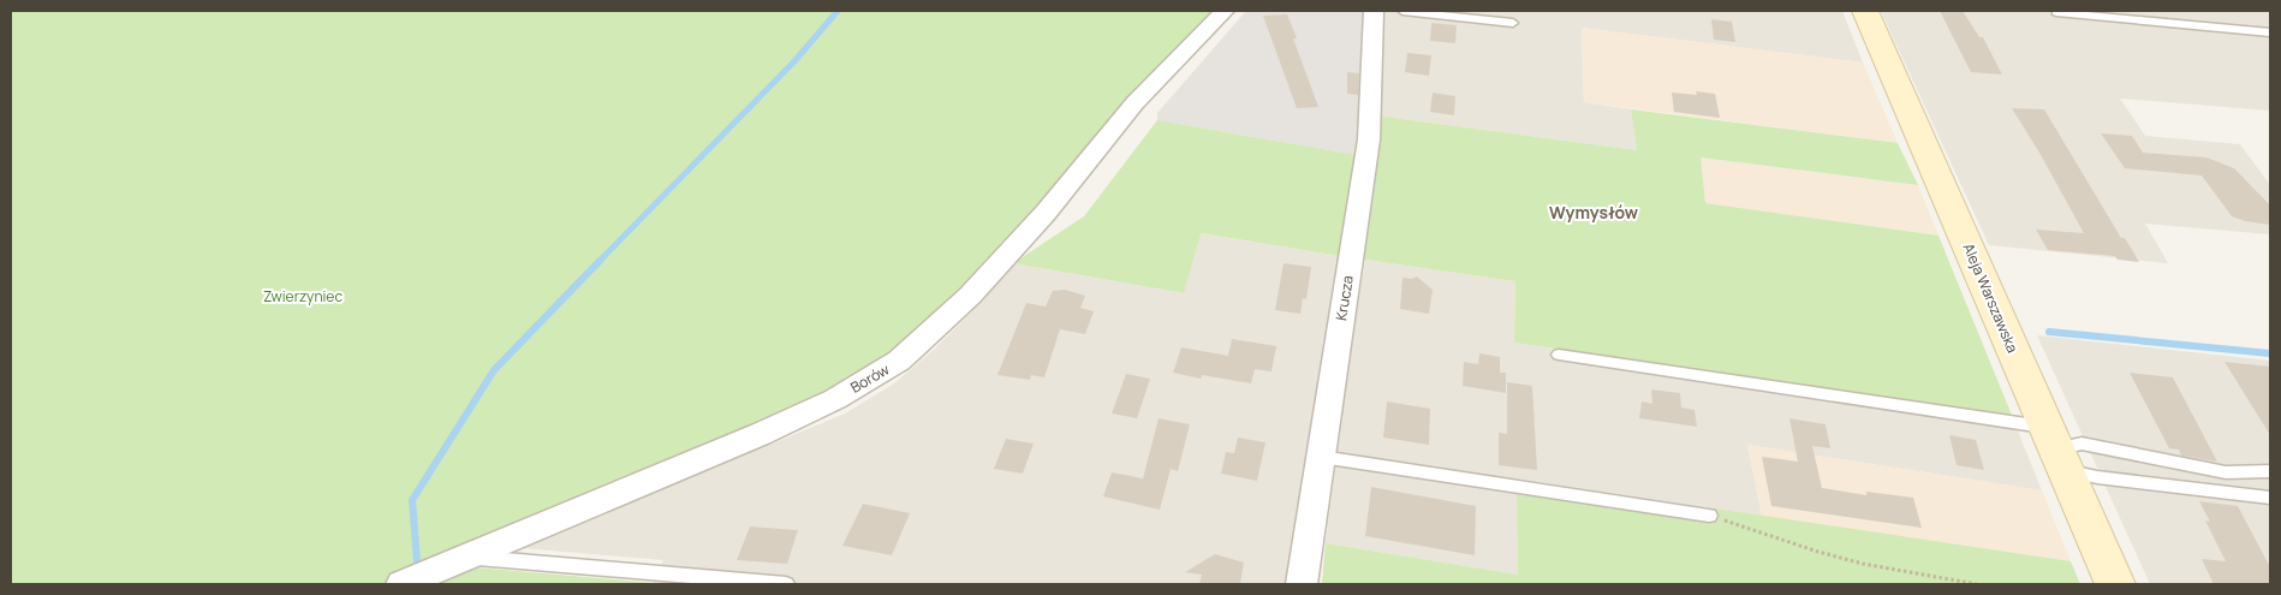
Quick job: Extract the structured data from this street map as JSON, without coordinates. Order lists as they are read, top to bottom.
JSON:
{
  "streets": {
    "street": ["Krucza", "Aleja Warszawska", "Borów"]
  },
  "districts": ["Wymysłów"],
  "parks": ["Zwierzyniec"]
}
